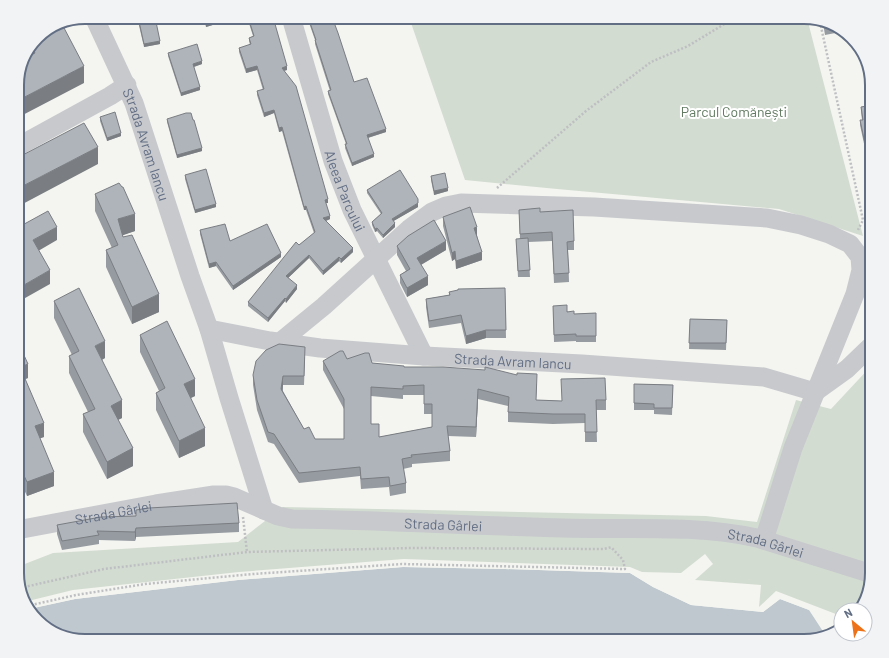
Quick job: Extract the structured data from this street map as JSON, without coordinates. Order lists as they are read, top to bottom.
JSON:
{
  "streets": {
    "street": ["Strada Avram Iancu", "Aleea Parcului", "Strada Gârlei"]
  },
  "crossings": [
    ["Strada Avram Iancu", "Aleea Parcului"],
    ["Strada Avram Iancu", "Strada Gârlei"]
  ],
  "parks": ["Parcul Comănești"],
  "north": "top left"
}
